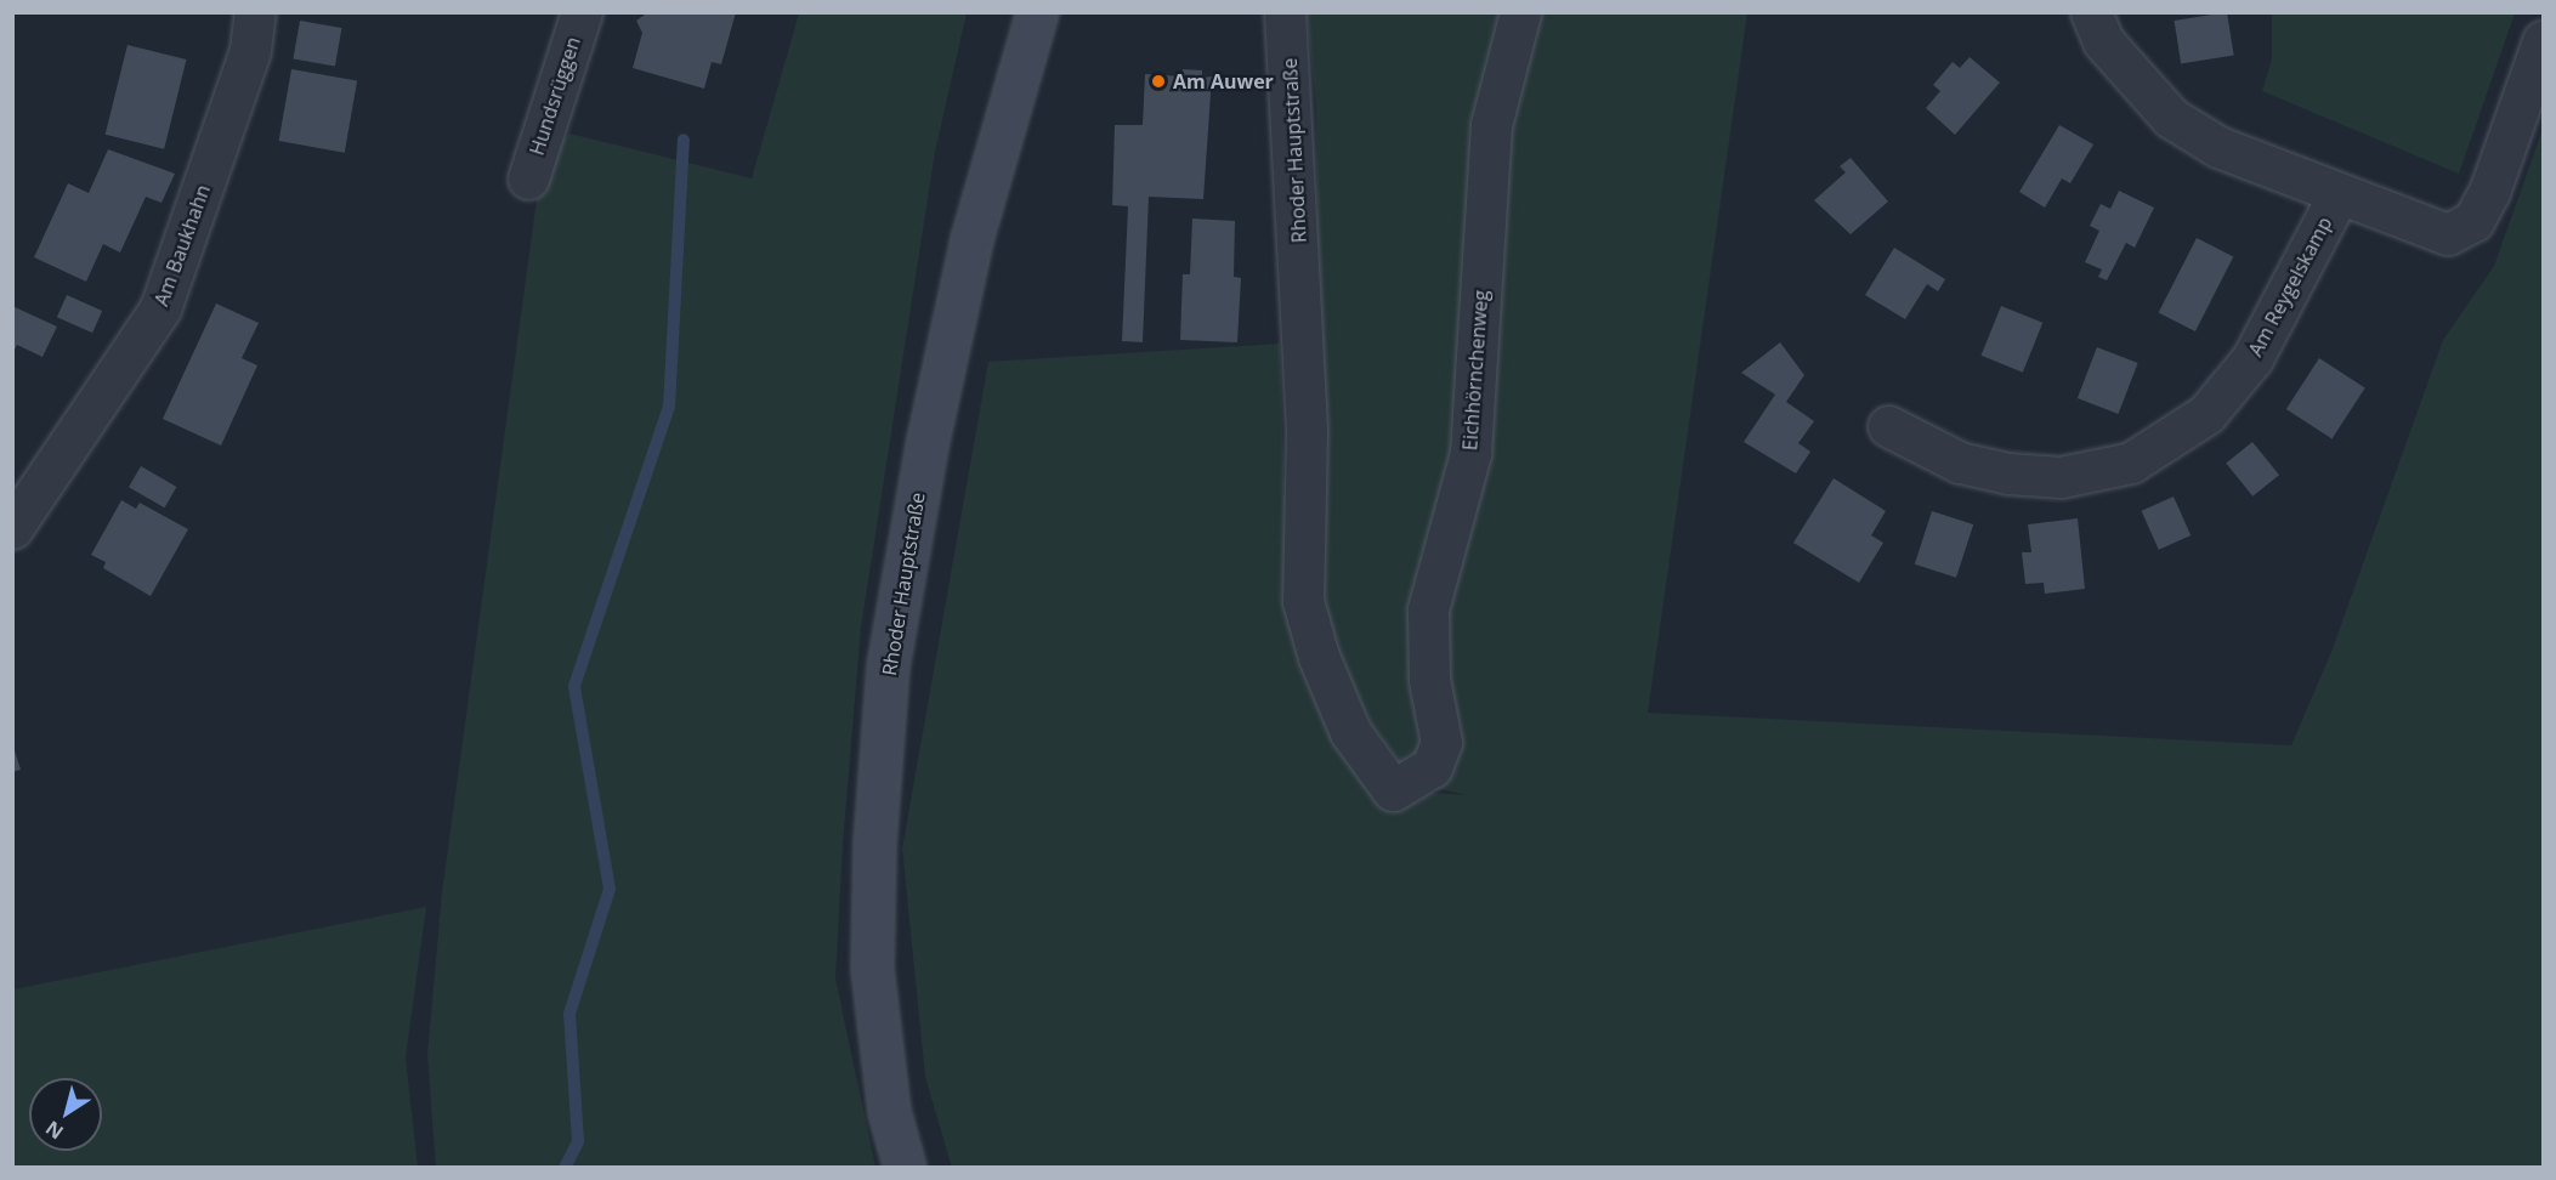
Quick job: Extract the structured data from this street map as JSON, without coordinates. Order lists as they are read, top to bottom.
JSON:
{
  "streets": {
    "main road": ["Rhoder Hauptstraße"],
    "street": [
      "Hundsrüggen",
      "Am Baukhahn",
      "Am Reygelskamp",
      "Eichhörnchenweg"
    ]
  },
  "crossings": [
    ["Rhoder Hauptstraße", "Eichhörnchenweg"]
  ],
  "places": ["Am Auwer"],
  "north": "bottom left"
}
